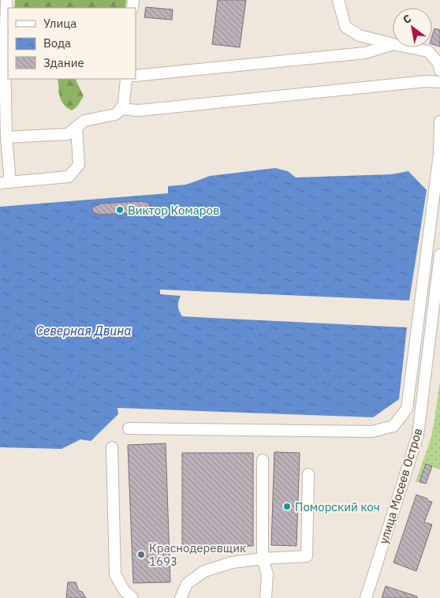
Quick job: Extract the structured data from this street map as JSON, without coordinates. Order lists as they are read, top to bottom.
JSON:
{
  "streets": {
    "street": ["улица Мосеев Остров"]
  },
  "water": ["Северная Двина"],
  "places": ["Виктор Комаров", "Поморский коч", "Краснодеревщик 1693"],
  "legend": ["Улица", "Вода", "Здание"],
  "north": "top left"
}
